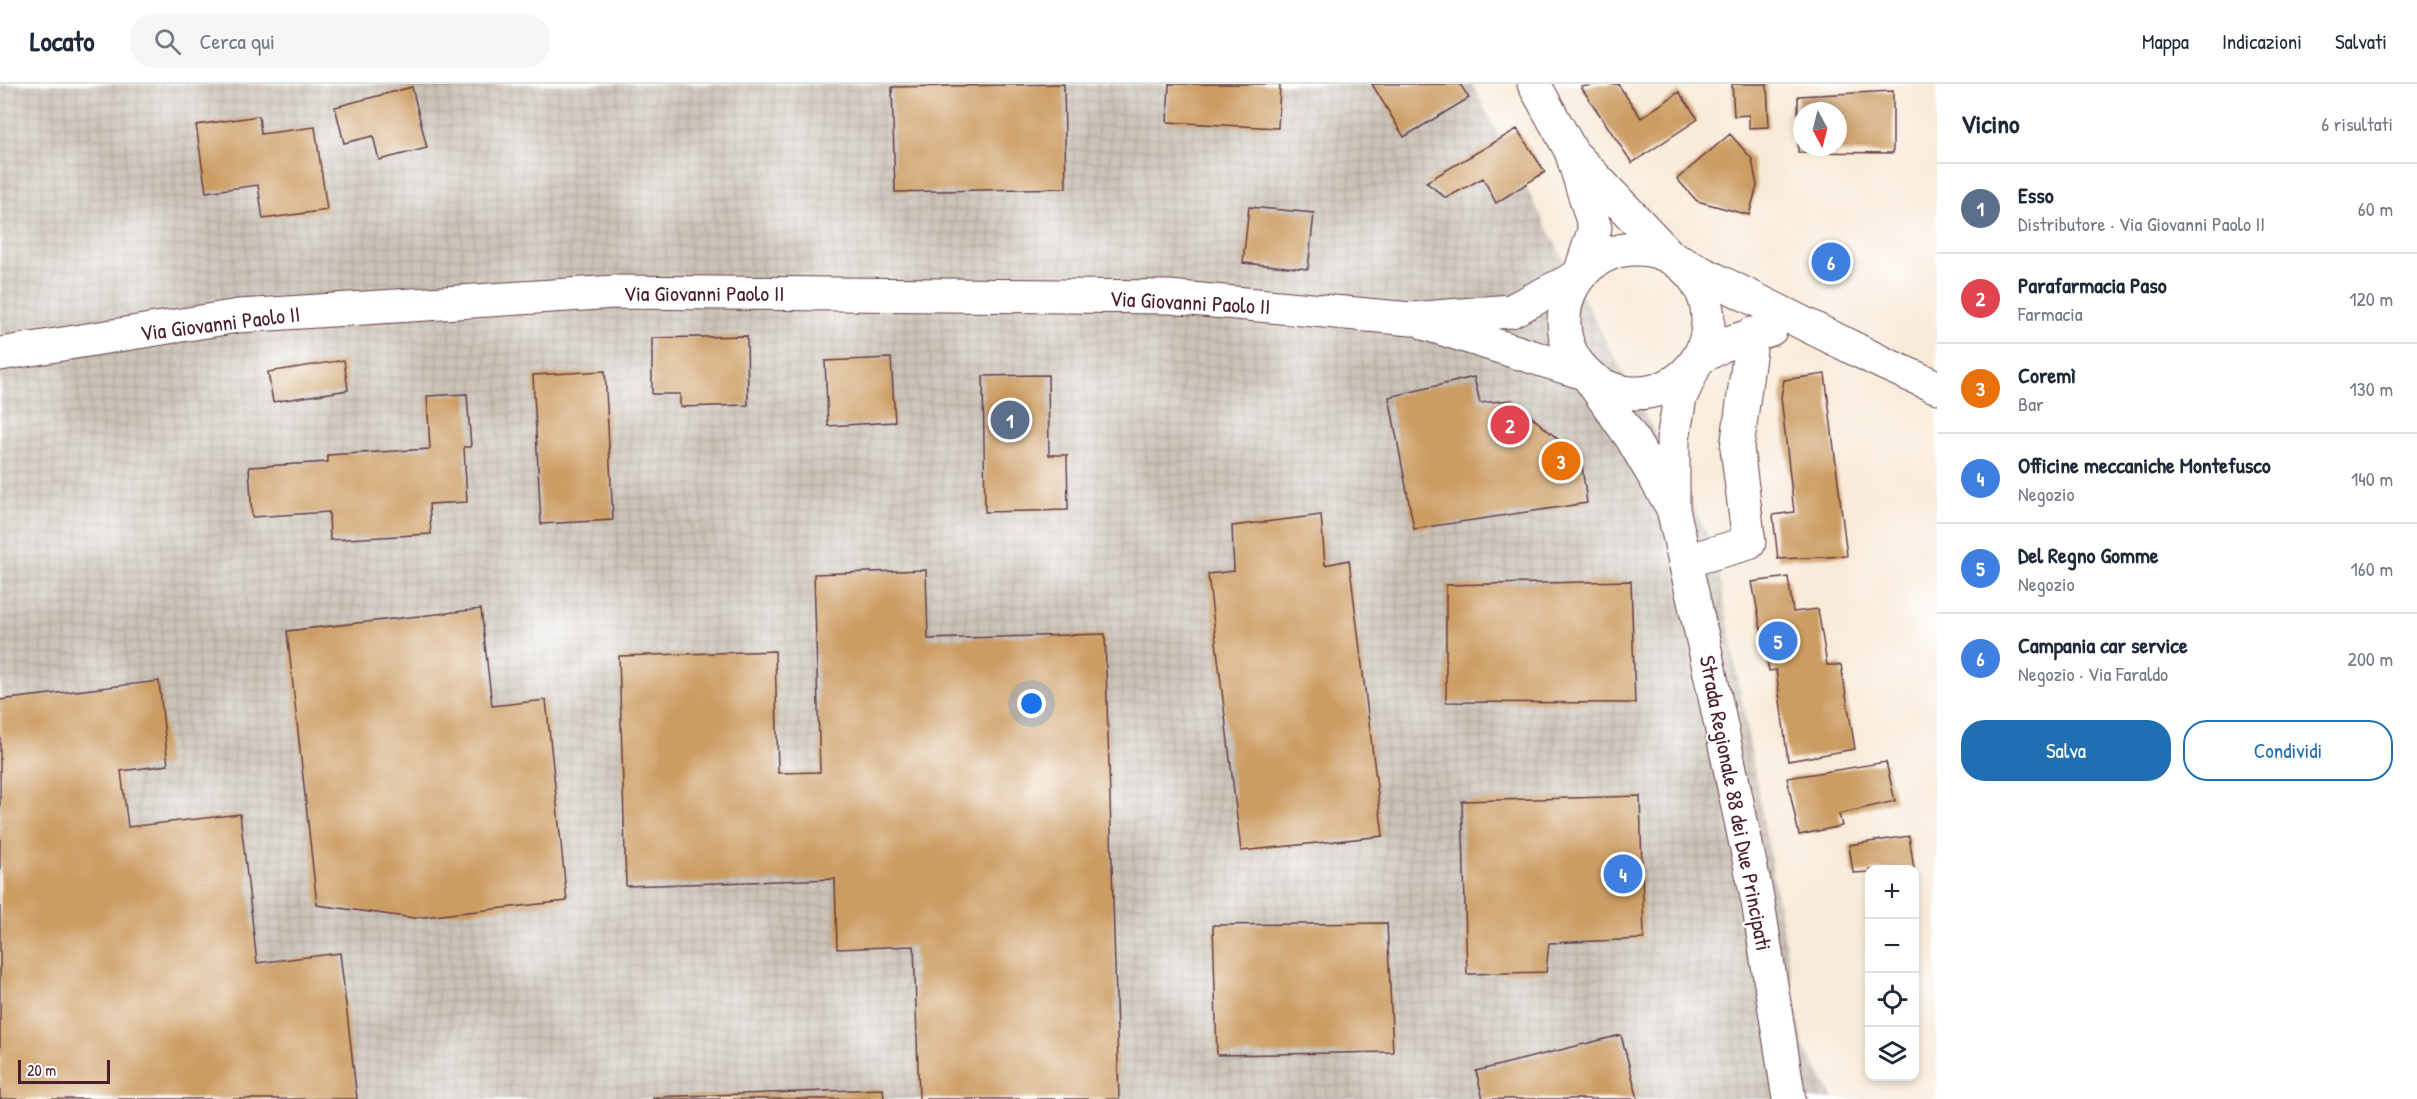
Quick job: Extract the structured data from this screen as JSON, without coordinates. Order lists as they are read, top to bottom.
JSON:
{
  "streets": {
    "street": ["Via Giovanni Paolo II", "Strada Regionale 88 dei Due Principati"]
  },
  "scale_bar": "20 m",
  "north": "bottom",
  "page": {
    "header": "Locato",
    "search": "Cerca qui",
    "nav": ["Mappa", "Indicazioni", "Salvati"],
    "heading": ["Vicino", "6 risultati"],
    "list": [
      {
        "mark": "1",
        "name": "Esso",
        "note": "Distributore · Via Giovanni Paolo II",
        "value": "60 m"
      },
      {
        "mark": "2",
        "name": "Parafarmacia Paso",
        "note": "Farmacia",
        "value": "120 m"
      },
      {
        "mark": "3",
        "name": "Coremì",
        "note": "Bar",
        "value": "130 m"
      },
      {
        "mark": "4",
        "name": "Officine meccaniche Montefusco",
        "note": "Negozio",
        "value": "140 m"
      },
      {
        "mark": "5",
        "name": "Del Regno Gomme",
        "note": "Negozio",
        "value": "160 m"
      },
      {
        "mark": "6",
        "name": "Campania car service",
        "note": "Negozio · Via Faraldo",
        "value": "200 m"
      }
    ],
    "pins": [
      "6",
      "1",
      "2",
      "3",
      "5",
      "4"
    ],
    "buttons": ["Salva", "Condividi"],
    "map_buttons": ["+", "−"],
    "scale": "20 m"
  }
}
